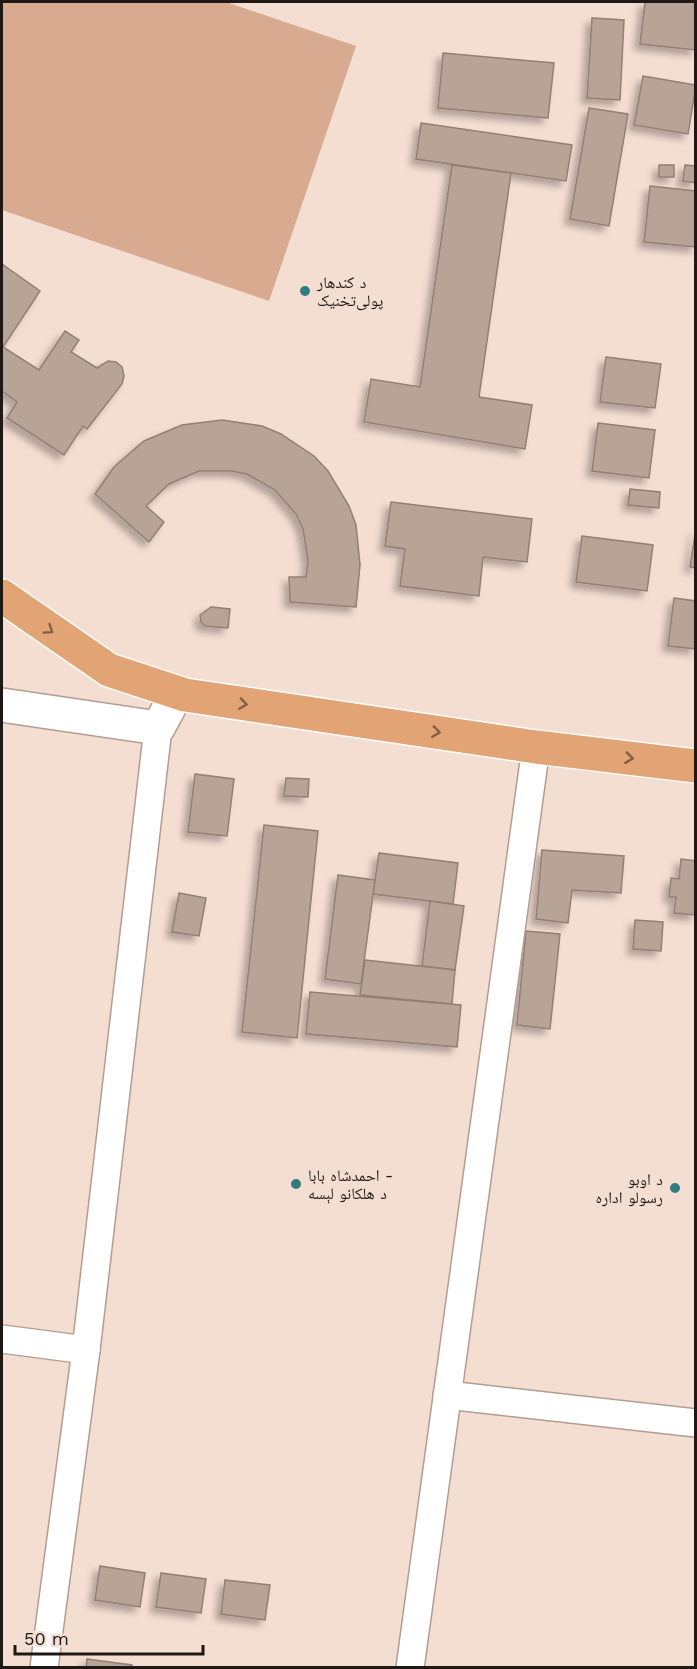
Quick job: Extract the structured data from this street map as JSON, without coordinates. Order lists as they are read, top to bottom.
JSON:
{
  "places": ["د کندهار پولی‌تخنیک", "احمدشاه بابا - د هلکانو لېسه", "د اوبو رسولو اداره"],
  "scale_bar": "50 m"
}
